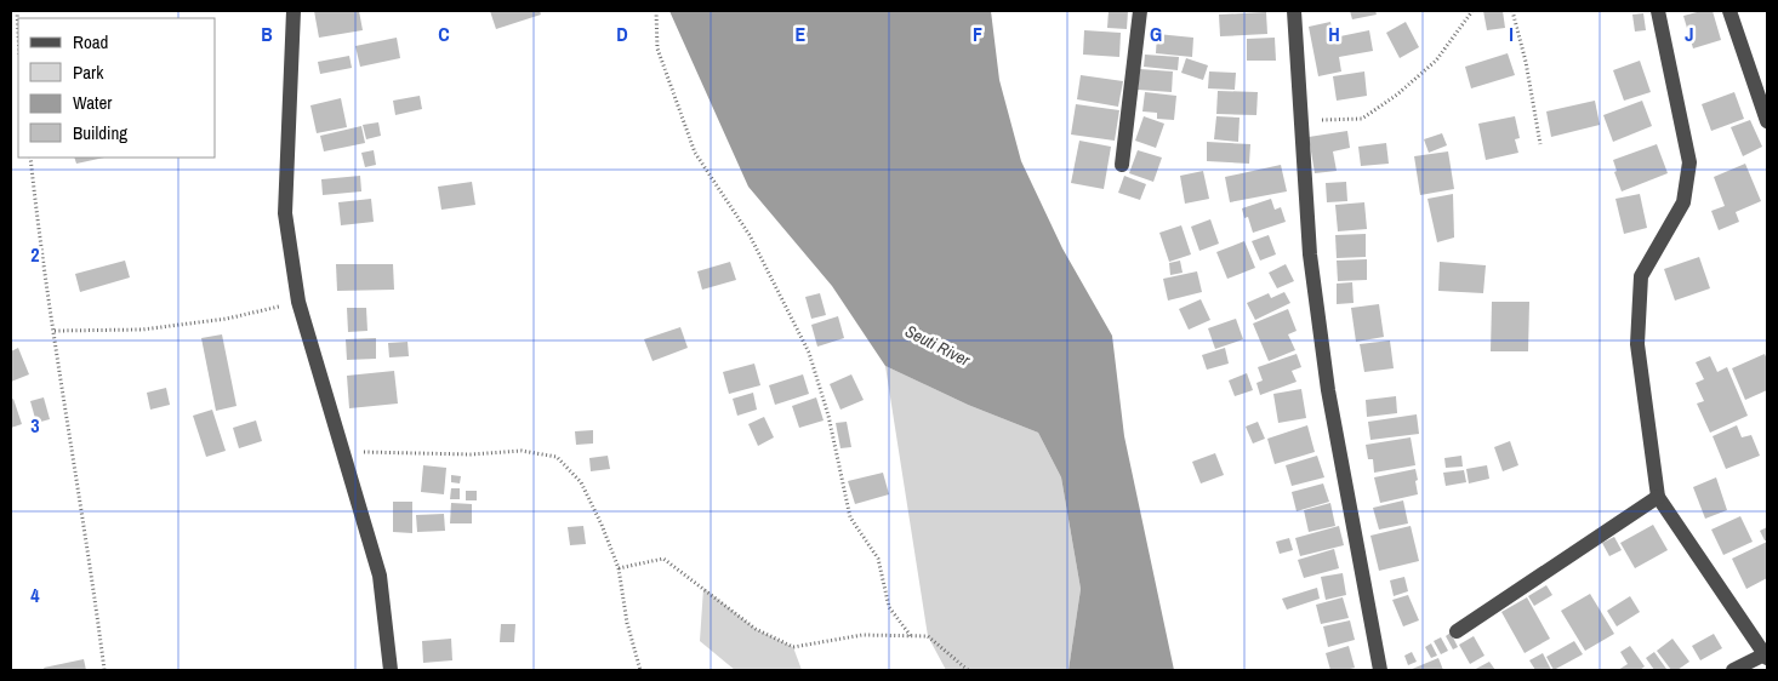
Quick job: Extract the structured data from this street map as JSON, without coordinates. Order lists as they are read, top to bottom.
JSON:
{
  "water": ["Seuti River"],
  "legend": [
    "Road",
    "Park",
    "Water",
    "Building"
  ],
  "grid": {
    "columns": [
      "B",
      "C",
      "D",
      "E",
      "F",
      "G",
      "H",
      "I",
      "J"
    ],
    "rows": ["2", "3", "4"]
  }
}
